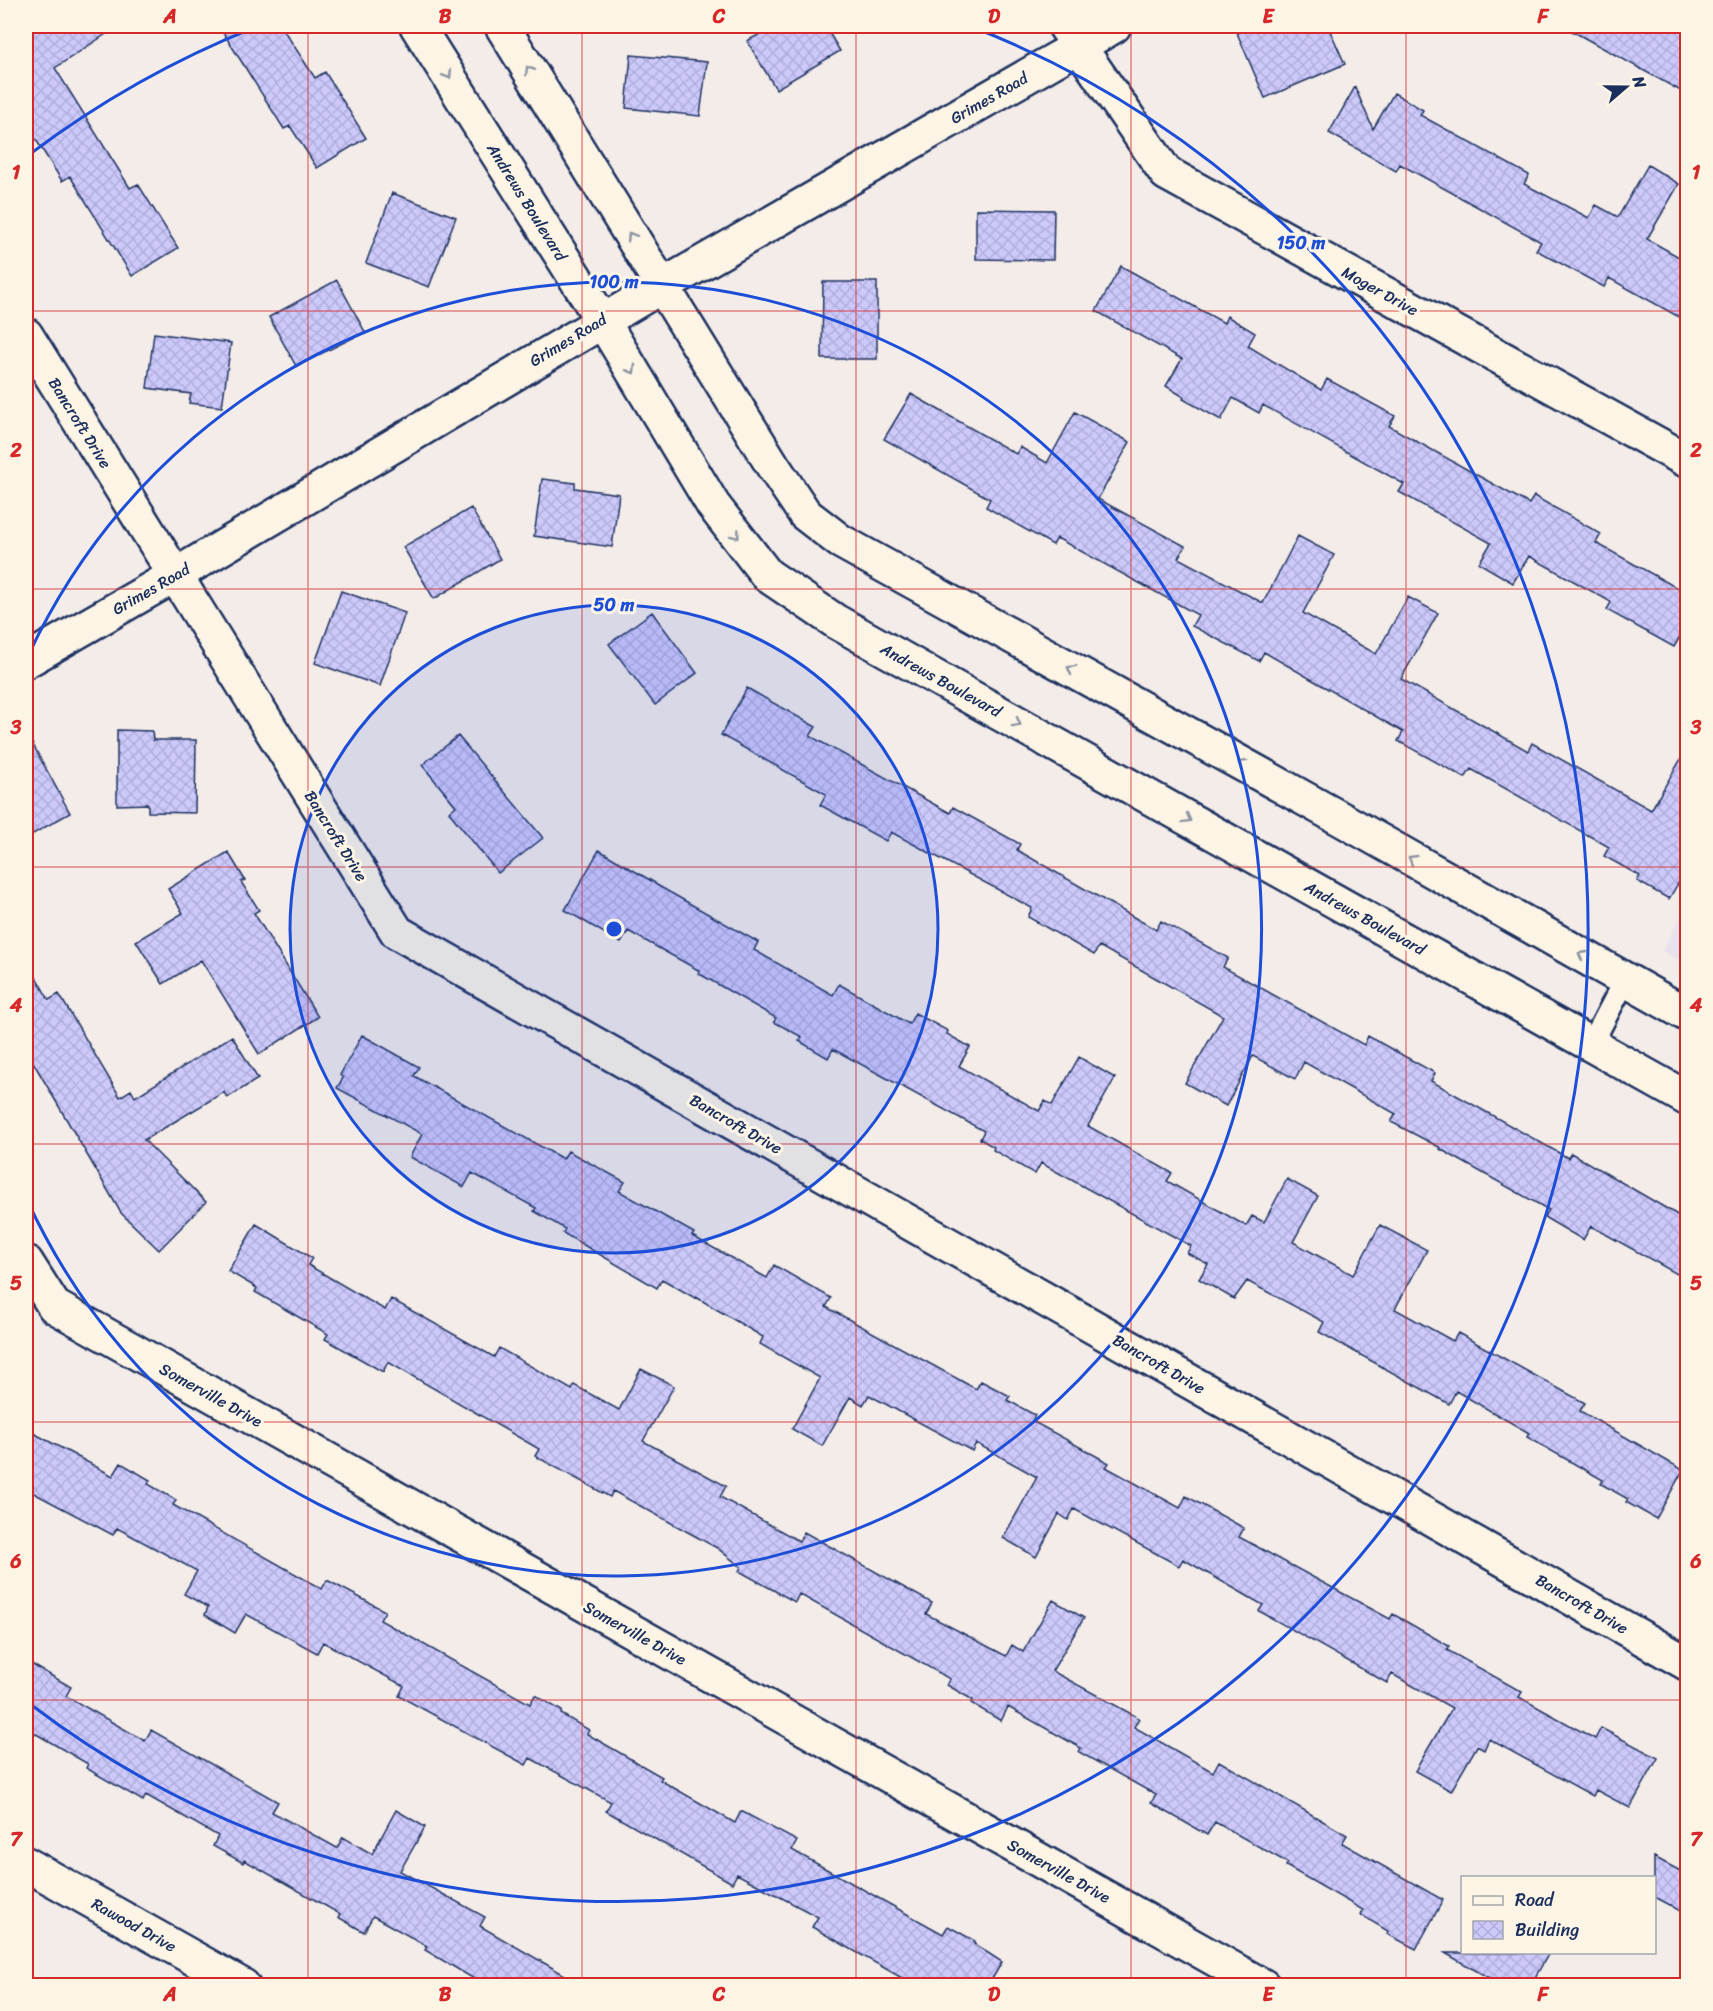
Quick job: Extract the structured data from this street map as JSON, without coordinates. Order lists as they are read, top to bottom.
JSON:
{
  "streets": {
    "street": [
      "Grimes Road",
      "Andrews Boulevard",
      "Moger Drive",
      "Bancroft Drive",
      "Somerville Drive",
      "Rawood Drive"
    ]
  },
  "crossings": [
    ["Grimes Road", "Andrews Boulevard"],
    ["Grimes Road", "Moger Drive"],
    ["Grimes Road", "Bancroft Drive"]
  ],
  "legend": ["Road", "Building"],
  "north": "right",
  "grid": {
    "columns": [
      "A",
      "B",
      "C",
      "D",
      "E",
      "F"
    ],
    "rows": [
      "1",
      "2",
      "3",
      "4",
      "5",
      "6",
      "7"
    ]
  },
  "rings": ["150 m", "100 m", "50 m"]
}
